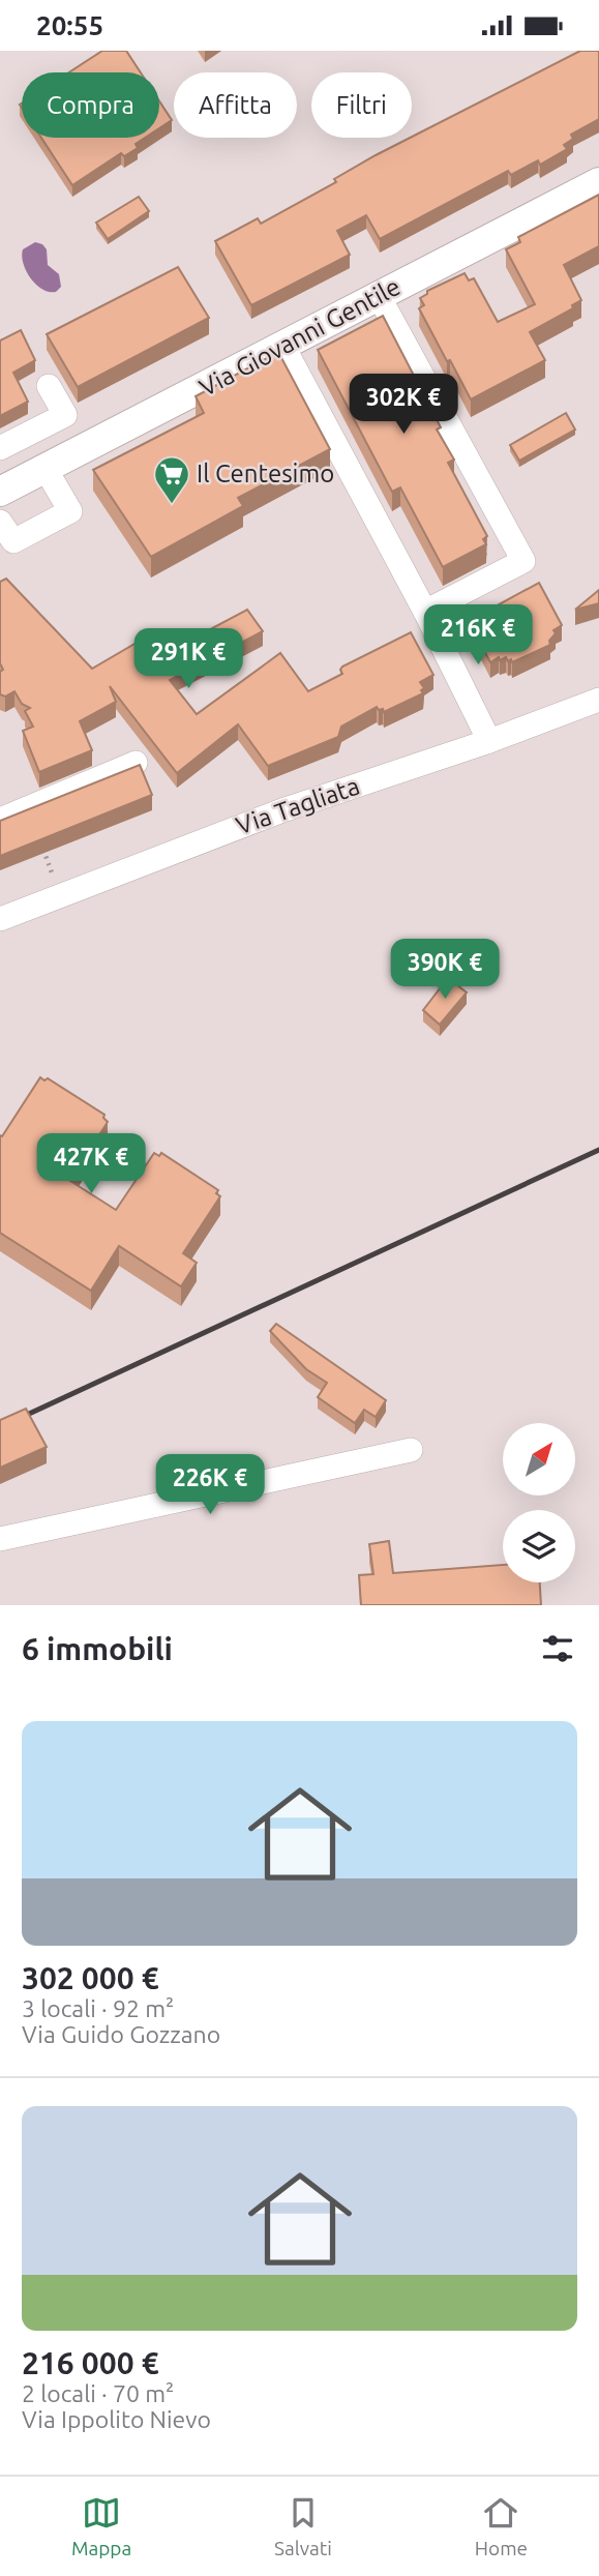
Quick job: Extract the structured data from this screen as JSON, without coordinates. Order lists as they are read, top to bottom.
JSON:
{
  "streets": {
    "main road": ["Via Giovanni Gentile"],
    "street": ["Via Tagliata"]
  },
  "places": {
    "supermarket": ["Il Centesimo"]
  },
  "north": "top right",
  "page": {
    "status": "20:55",
    "chip": ["Compra", "Affitta", "Filtri"],
    "price": [
      "302K €",
      "216K €",
      "291K €",
      "390K €",
      "427K €",
      "226K €"
    ],
    "heading": "6 immobili",
    "list": [
      {
        "name": "302 000 €",
        "note": "3 locali · 92 m² · Via Guido Gozzano"
      },
      {
        "name": "216 000 €",
        "note": "2 locali · 70 m² · Via Ippolito Nievo"
      }
    ],
    "tabs": ["Mappa", "Salvati", "Home"]
  }
}
